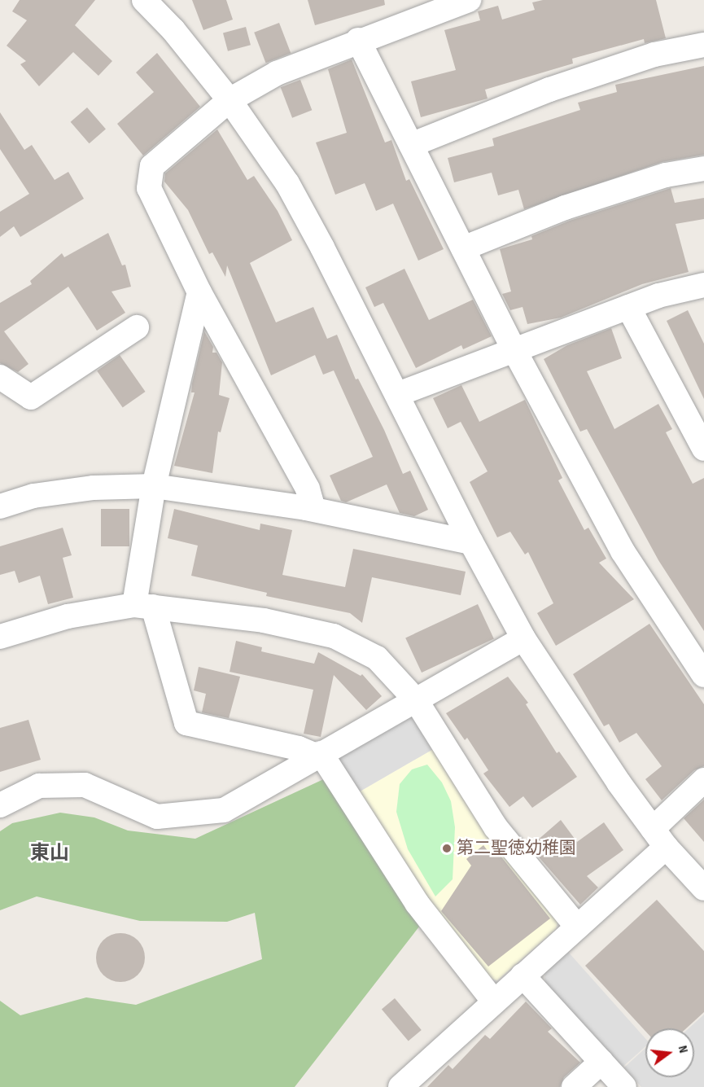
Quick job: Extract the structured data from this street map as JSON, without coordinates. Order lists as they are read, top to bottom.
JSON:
{
  "districts": ["東山"],
  "places": ["第二聖徳幼稚園"],
  "north": "right"
}
